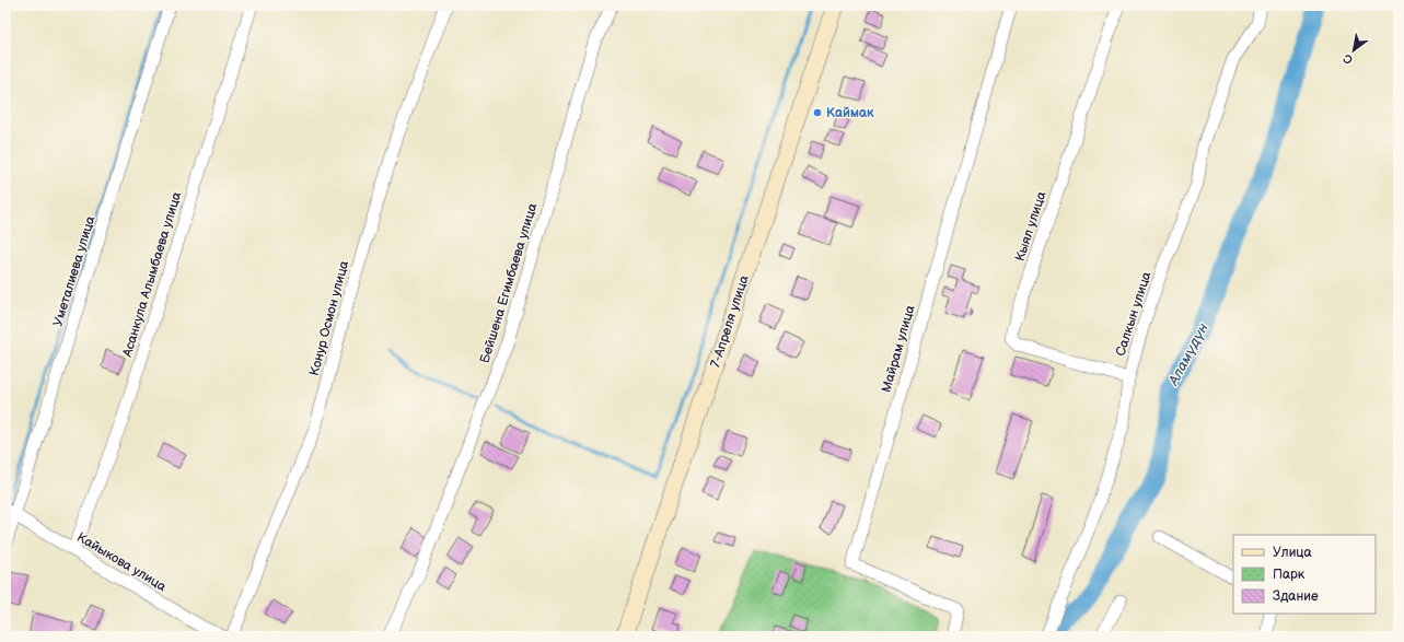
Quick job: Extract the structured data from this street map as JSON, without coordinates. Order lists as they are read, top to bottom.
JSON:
{
  "streets": {
    "main road": ["7-Апреля улица"],
    "street": [
      "Кыял улица",
      "Уметалиева улица",
      "Асанкула Алымбаева улица",
      "Бейшена Егимбаева улица",
      "Салкын улица",
      "Конур Осмон улица",
      "Майрам улица",
      "Кайыкова улица"
    ]
  },
  "crossings": [
    ["Кыял улица", "Салкын улица"],
    ["Уметалиева улица", "Кайыкова улица"],
    ["Асанкула Алымбаева улица", "Кайыкова улица"]
  ],
  "water": ["Аламүдүн"],
  "places": ["Каймак"],
  "legend": ["Улица", "Парк", "Здание"],
  "north": "bottom left"
}
